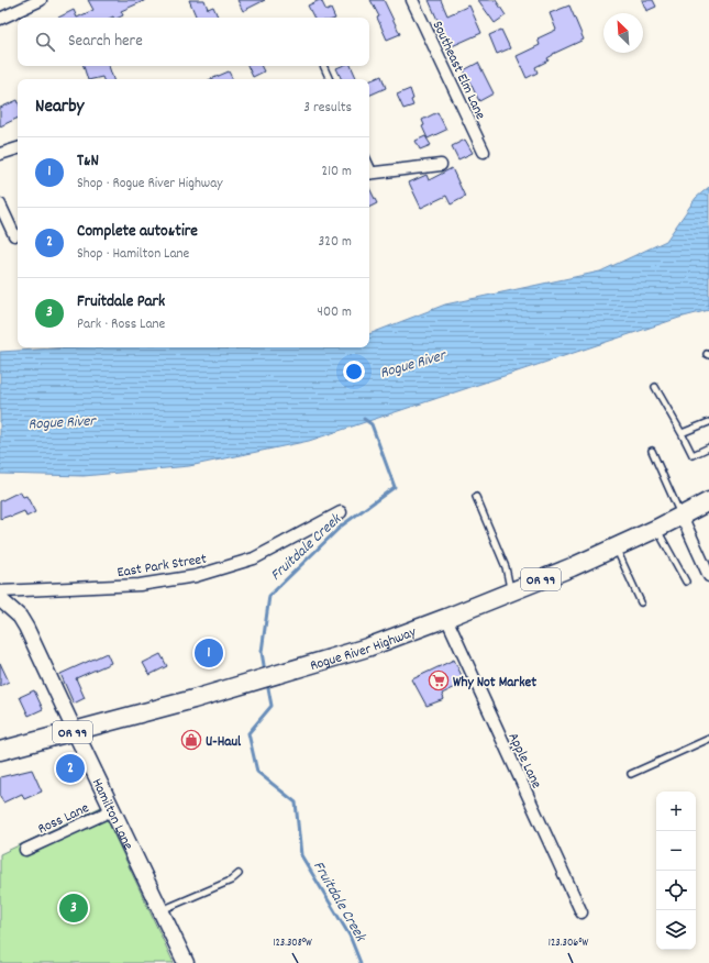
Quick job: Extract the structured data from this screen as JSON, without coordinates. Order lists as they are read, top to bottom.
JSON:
{
  "streets": {
    "main road": ["OR 99", "Rogue River Highway", "Hamilton Lane"],
    "street": [
      "Southeast Elm Lane",
      "East Park Street",
      "Apple Lane",
      "Ross Lane"
    ]
  },
  "crossings": [
    ["Rogue River Highway", "Apple Lane"],
    ["Rogue River Highway", "Hamilton Lane"],
    ["Hamilton Lane", "Ross Lane"]
  ],
  "water": ["Rogue River", "Fruitdale Creek"],
  "places": {
    "supermarket": ["Why Not Market"],
    "shop": ["U-Haul"]
  },
  "north": "top left",
  "page": {
    "search": "Search here",
    "heading": ["Nearby", "3 results"],
    "list": [
      {
        "mark": "1",
        "name": "T&N",
        "note": "Shop · Rogue River Highway",
        "value": "210 m"
      },
      {
        "mark": "2",
        "name": "Complete auto&tire",
        "note": "Shop · Hamilton Lane",
        "value": "320 m"
      },
      {
        "mark": "3",
        "name": "Fruitdale Park",
        "note": "Park · Ross Lane",
        "value": "400 m"
      }
    ],
    "pins": ["1", "2", "3"],
    "map_buttons": ["+", "−"]
  },
  "coordinates": ["123.308°W", "123.306°W"]
}
